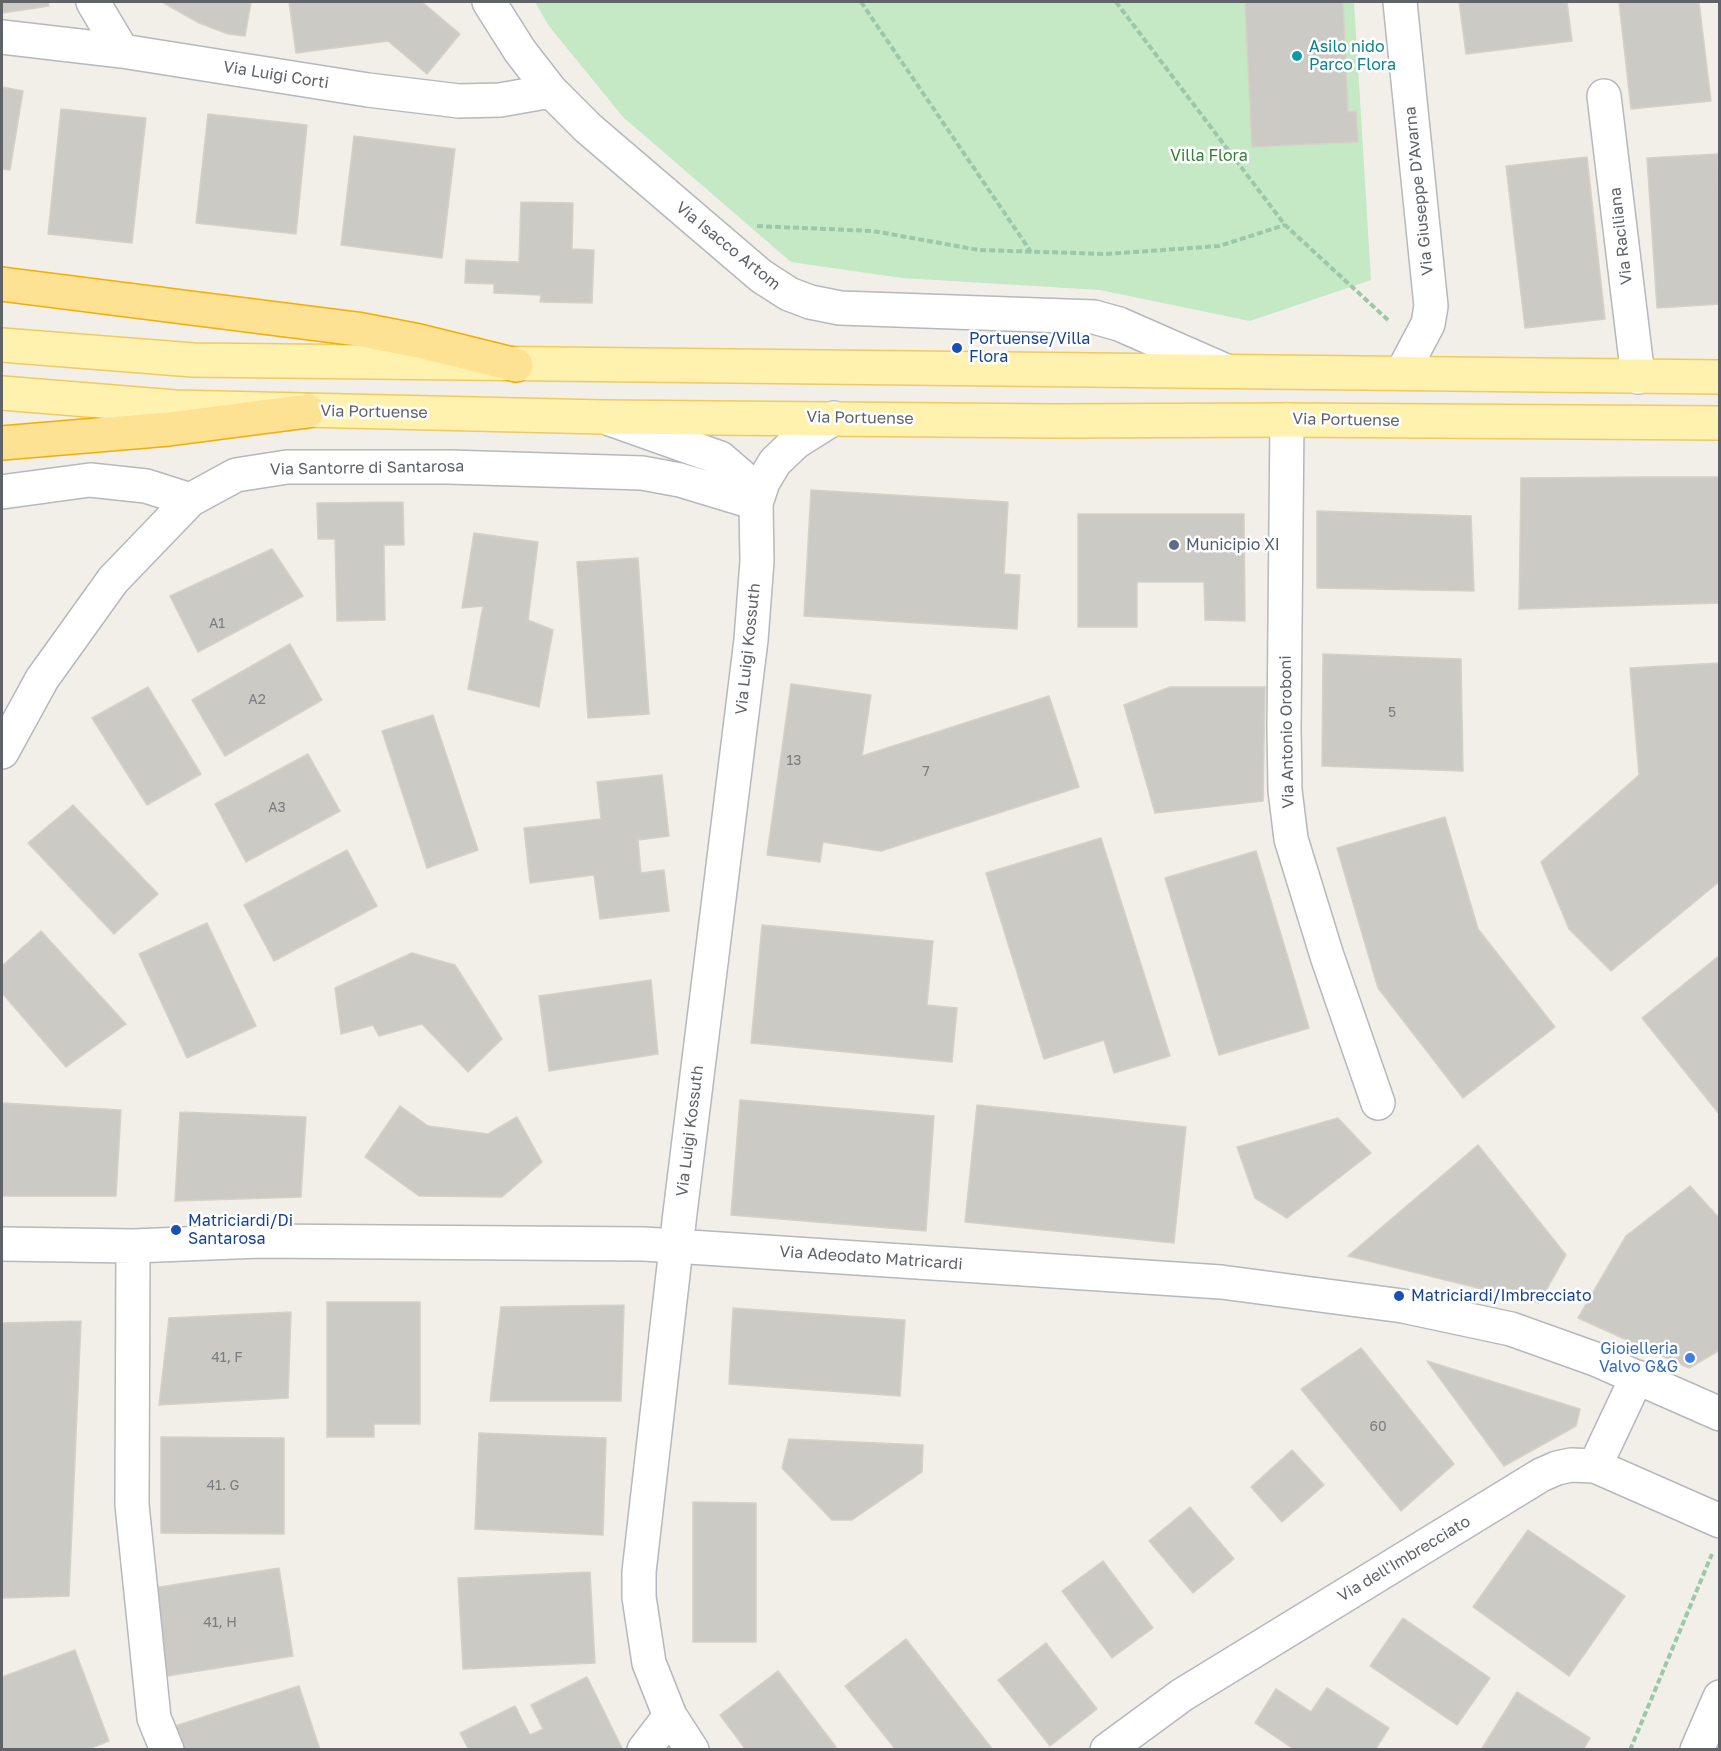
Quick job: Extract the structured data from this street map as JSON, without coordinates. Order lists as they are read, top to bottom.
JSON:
{
  "streets": {
    "main road": ["Via Portuense"],
    "street": [
      "Via Luigi Corti",
      "Via Giuseppe D'Avarna",
      "Via Raciliana",
      "Via Isacco Artom",
      "Via Santorre di Santarosa",
      "Via Luigi Kossuth",
      "Via Antonio Oroboni",
      "Via Adeodato Matricardi",
      "Via dell'Imbrecciato"
    ]
  },
  "crossings": [
    ["Via Luigi Corti", "Via Isacco Artom"],
    ["Via Portuense", "Via Luigi Kossuth"],
    ["Via Portuense", "Via Antonio Oroboni"],
    ["Via Santorre di Santarosa", "Via Luigi Kossuth"],
    ["Via Luigi Kossuth", "Via Adeodato Matricardi"]
  ],
  "parks": ["Villa Flora"],
  "places": [
    "Asilo nido Parco Flora",
    "Portuense/Villa Flora",
    "Municipio XI",
    "Matriciardi/Di Santarosa",
    "Matriciardi/Imbrecciato",
    "Gioielleria Valvo G&G"
  ],
  "house_numbers": [
    "A1",
    "A2",
    "5",
    "13",
    "7",
    "A3",
    "41, F",
    "60",
    "41. G",
    "41, H"
  ]
}
